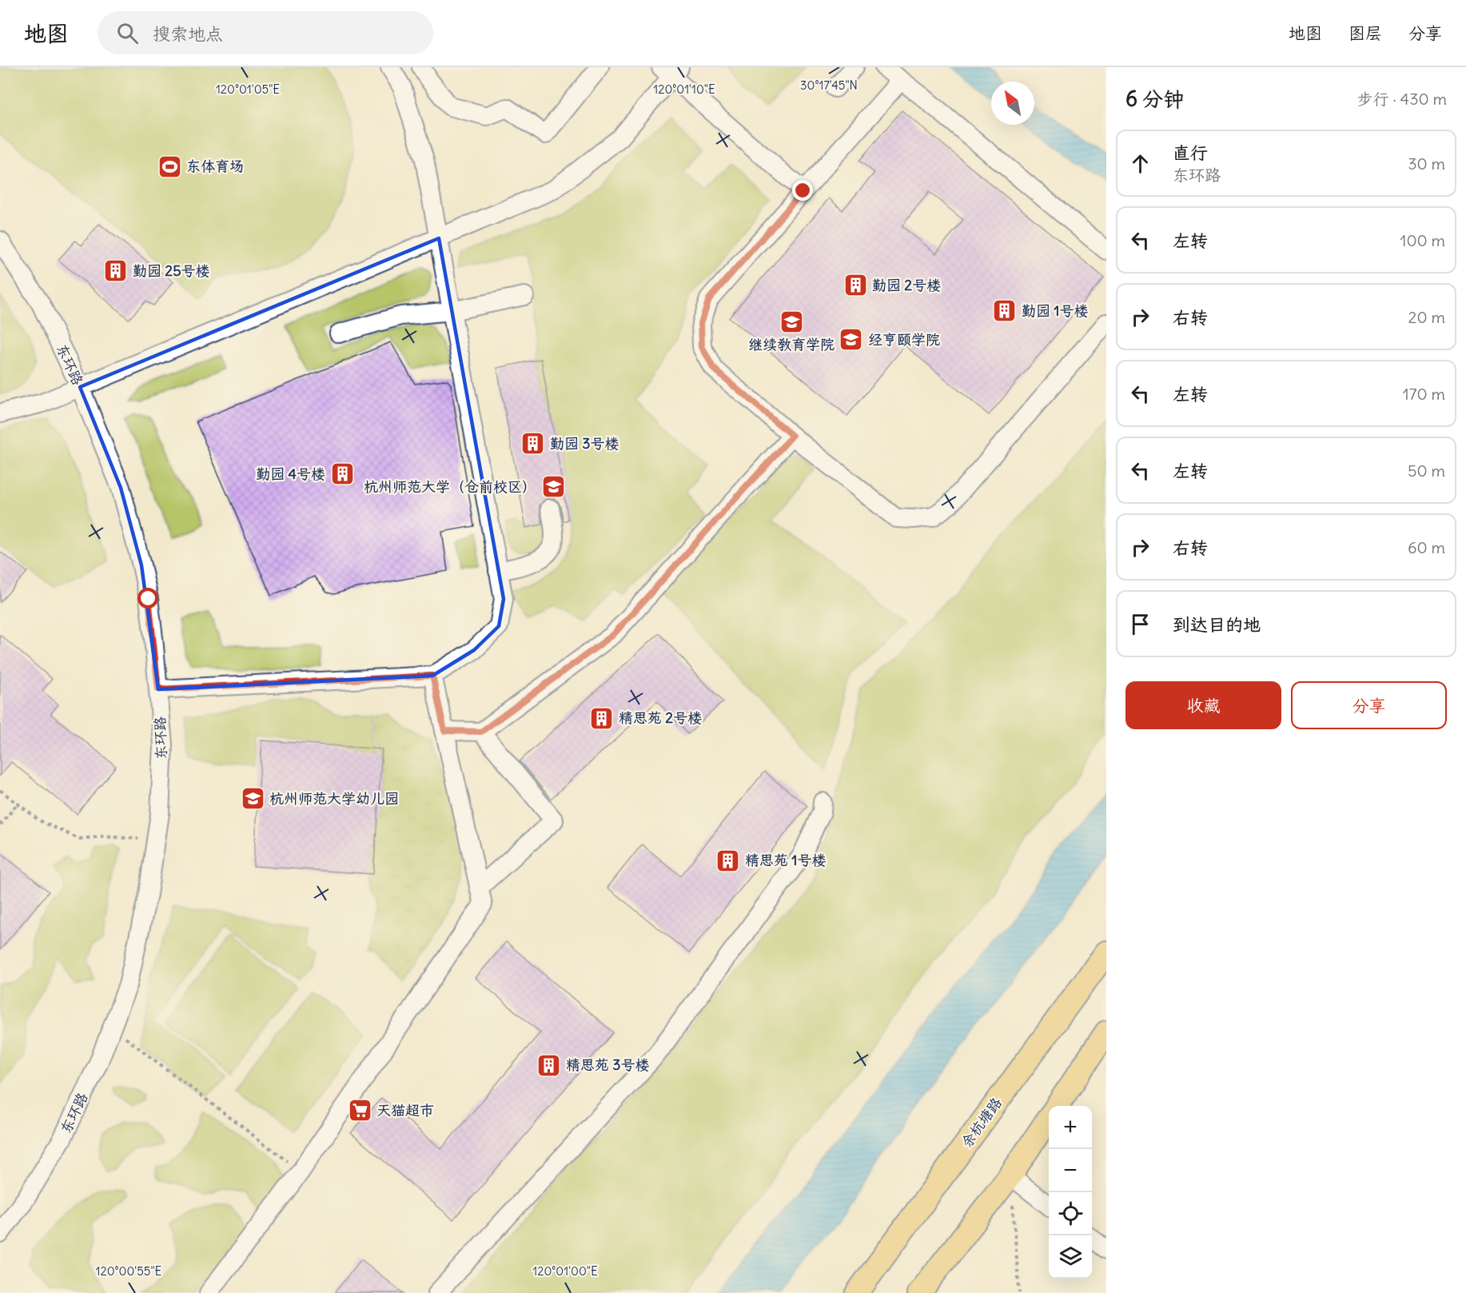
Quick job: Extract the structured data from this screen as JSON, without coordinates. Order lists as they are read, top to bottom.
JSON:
{
  "streets": {
    "main road": ["余杭塘路"],
    "street": ["东环路"]
  },
  "places": {
    "sports": ["东体育场"],
    "building": [
      "勤园 25号楼",
      "勤园 2号楼",
      "勤园 1号楼",
      "勤园 3号楼",
      "勤园 4号楼",
      "精思苑 2号楼",
      "精思苑 1号楼",
      "精思苑 3号楼"
    ],
    "school or university": [
      "继续教育学院",
      "经亨颐学院",
      "杭州师范大学（仓前校区）",
      "杭州师范大学幼儿园"
    ],
    "supermarket": ["天猫超市"]
  },
  "north": "top left",
  "page": {
    "header": "地图",
    "search": "搜索地点",
    "nav": ["地图", "图层", "分享"],
    "heading": ["6 分钟", "步行 · 430 m"],
    "list": [
      ["直行", "东环路", "30 m"],
      ["左转", "100 m"],
      ["右转", "20 m"],
      ["左转", "170 m"],
      ["左转", "50 m"],
      ["右转", "60 m"],
      "到达目的地"
    ],
    "buttons": ["收藏", "分享"],
    "map_buttons": ["+", "−"]
  },
  "coordinates": [
    "30°17'45\"N",
    "120°01'05\"E",
    "120°01'10\"E",
    "120°00'55\"E",
    "120°01'00\"E"
  ]
}
